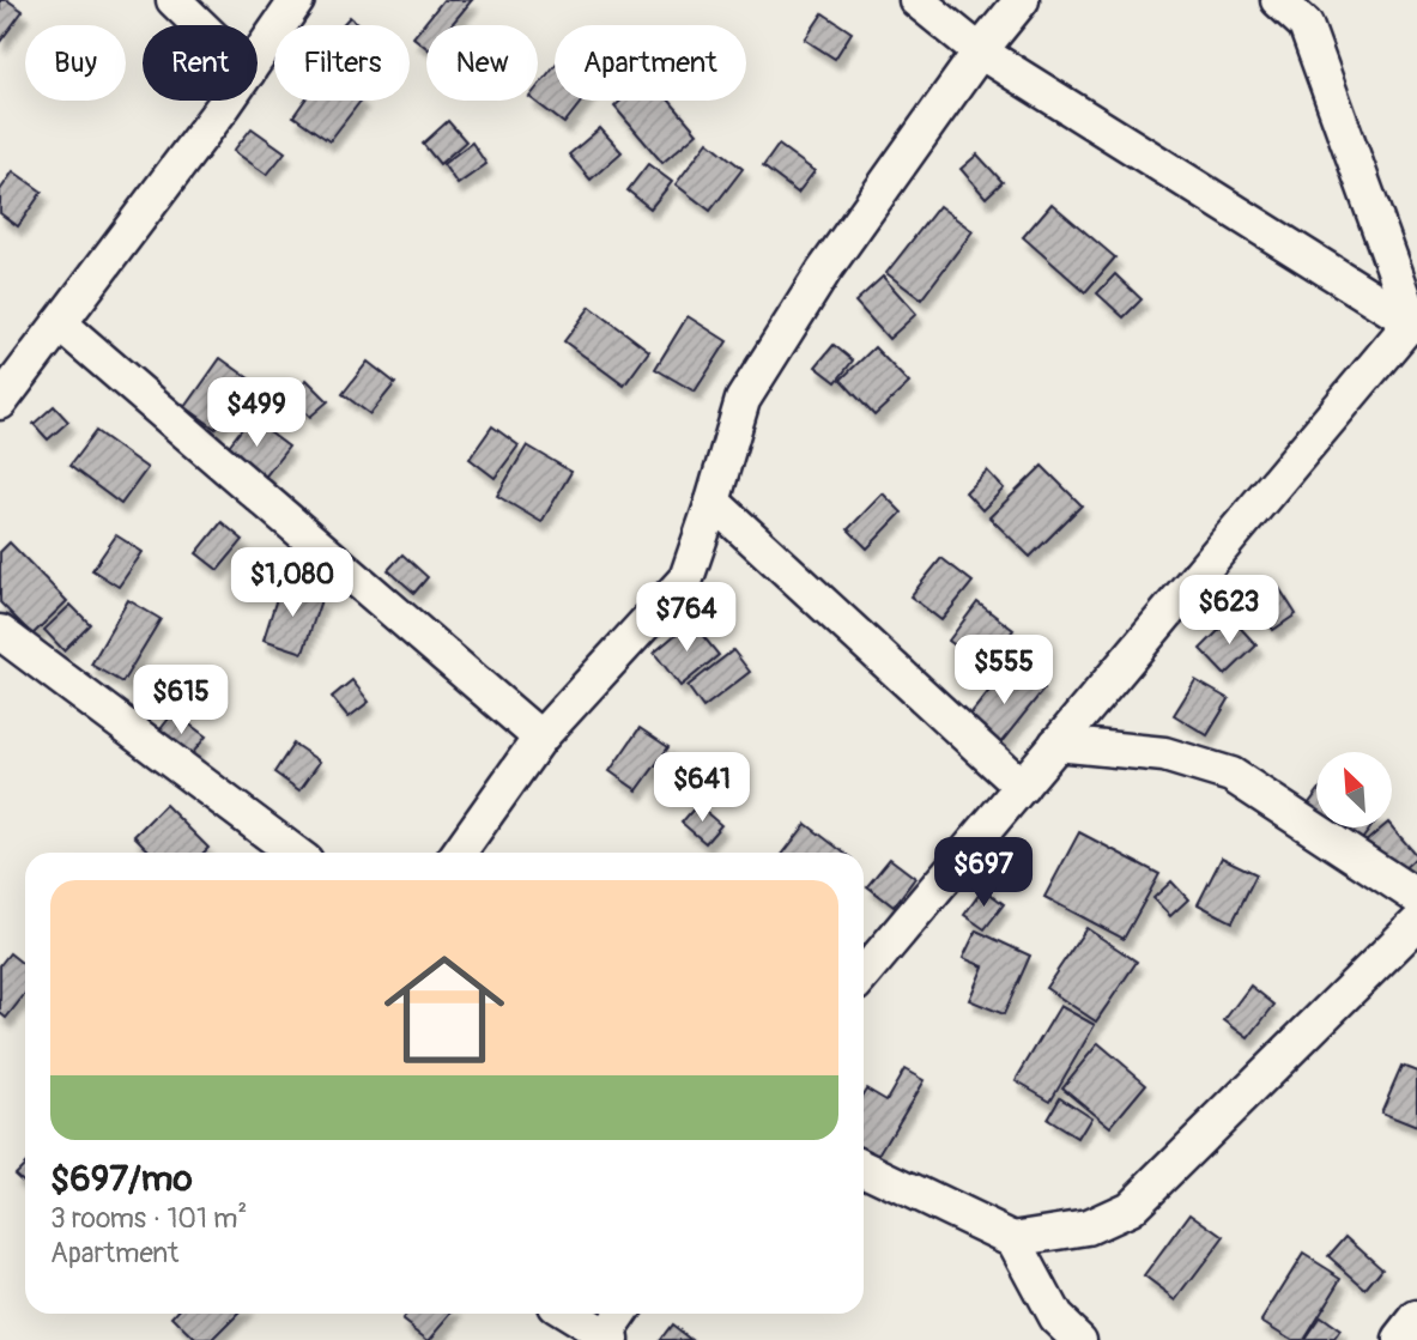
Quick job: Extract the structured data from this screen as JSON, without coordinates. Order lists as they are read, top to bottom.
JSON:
{
  "north": "top left",
  "page": {
    "chip": [
      "Buy",
      "Rent",
      "Filters",
      "New",
      "Apartment"
    ],
    "price": [
      "$499",
      "$1,080",
      "$623",
      "$764",
      "$555",
      "$615",
      "$641",
      "$697"
    ],
    "list": [
      {
        "name": "$697/mo",
        "note": "3 rooms · 101 m² · Apartment"
      }
    ]
  }
}
